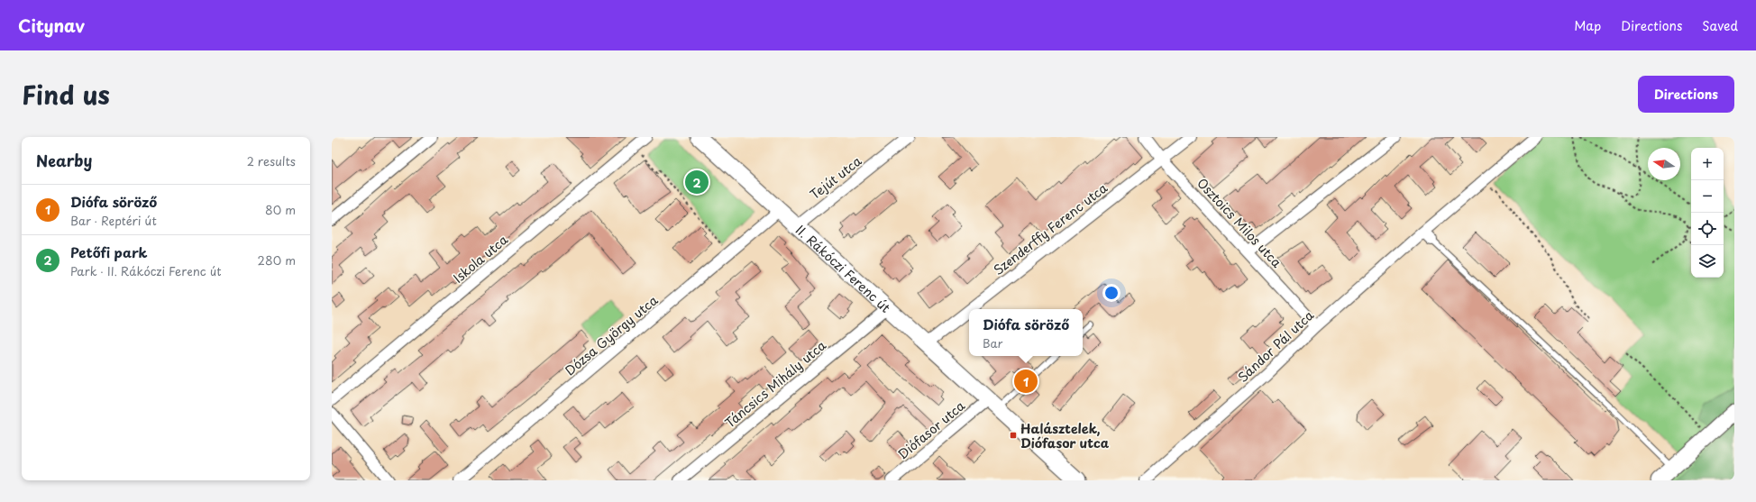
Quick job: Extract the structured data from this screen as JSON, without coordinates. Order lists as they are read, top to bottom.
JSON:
{
  "streets": {
    "main road": ["II. Rákóczi Ferenc út"],
    "street": [
      "Tejút utca",
      "Osztoics Milos utca",
      "Szenderffy Ferenc utca",
      "Iskola utca",
      "Dózsa György utca",
      "Sándor Pál utca",
      "Táncsics Mihály utca",
      "Diófasor utca"
    ]
  },
  "crossings": [
    ["Tejút utca", "II. Rákóczi Ferenc út"],
    ["Osztoics Milos utca", "Szenderffy Ferenc utca"],
    ["Osztoics Milos utca", "Sándor Pál utca"],
    ["Szenderffy Ferenc utca", "II. Rákóczi Ferenc út"],
    ["II. Rákóczi Ferenc út", "Dózsa György utca"],
    ["II. Rákóczi Ferenc út", "Táncsics Mihály utca"],
    ["II. Rákóczi Ferenc út", "Diófasor utca"]
  ],
  "places": {
    "transit": ["Halásztelek, Diófasor utca"]
  },
  "north": "left",
  "page": {
    "header": "Citynav",
    "nav": ["Map", "Directions", "Saved"],
    "title": "Find us",
    "buttons": "Directions",
    "heading": ["Nearby", "2 results"],
    "map_buttons": ["+", "−"],
    "pins": ["2", "1"],
    "list": [
      {
        "mark": "1",
        "name": "Diófa söröző",
        "note": "Bar · Reptéri út",
        "value": "80 m"
      },
      {
        "mark": "2",
        "name": "Petőfi park",
        "note": "Park · II. Rákóczi Ferenc út",
        "value": "280 m"
      }
    ],
    "popup": ["Diófa söröző", "Bar"]
  }
}
